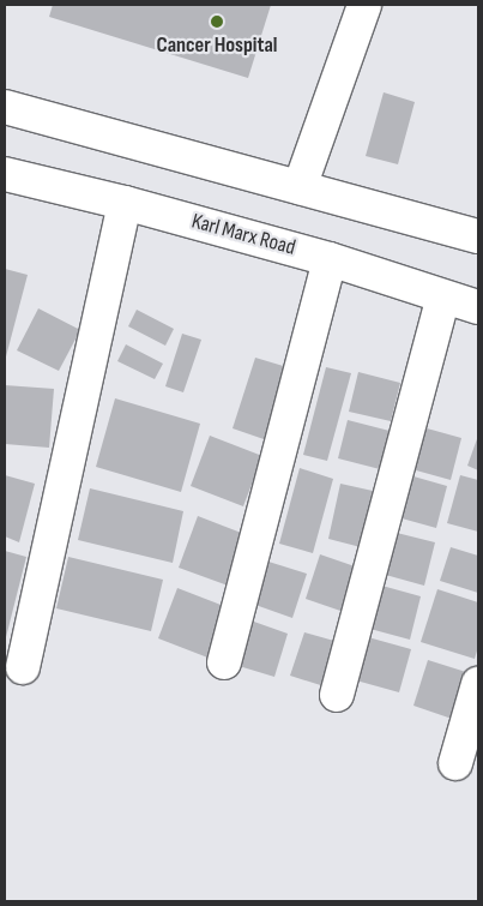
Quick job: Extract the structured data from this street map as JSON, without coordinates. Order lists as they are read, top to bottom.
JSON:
{
  "streets": {
    "street": ["Karl Marx Road"]
  },
  "places": ["Cancer Hospital"]
}
